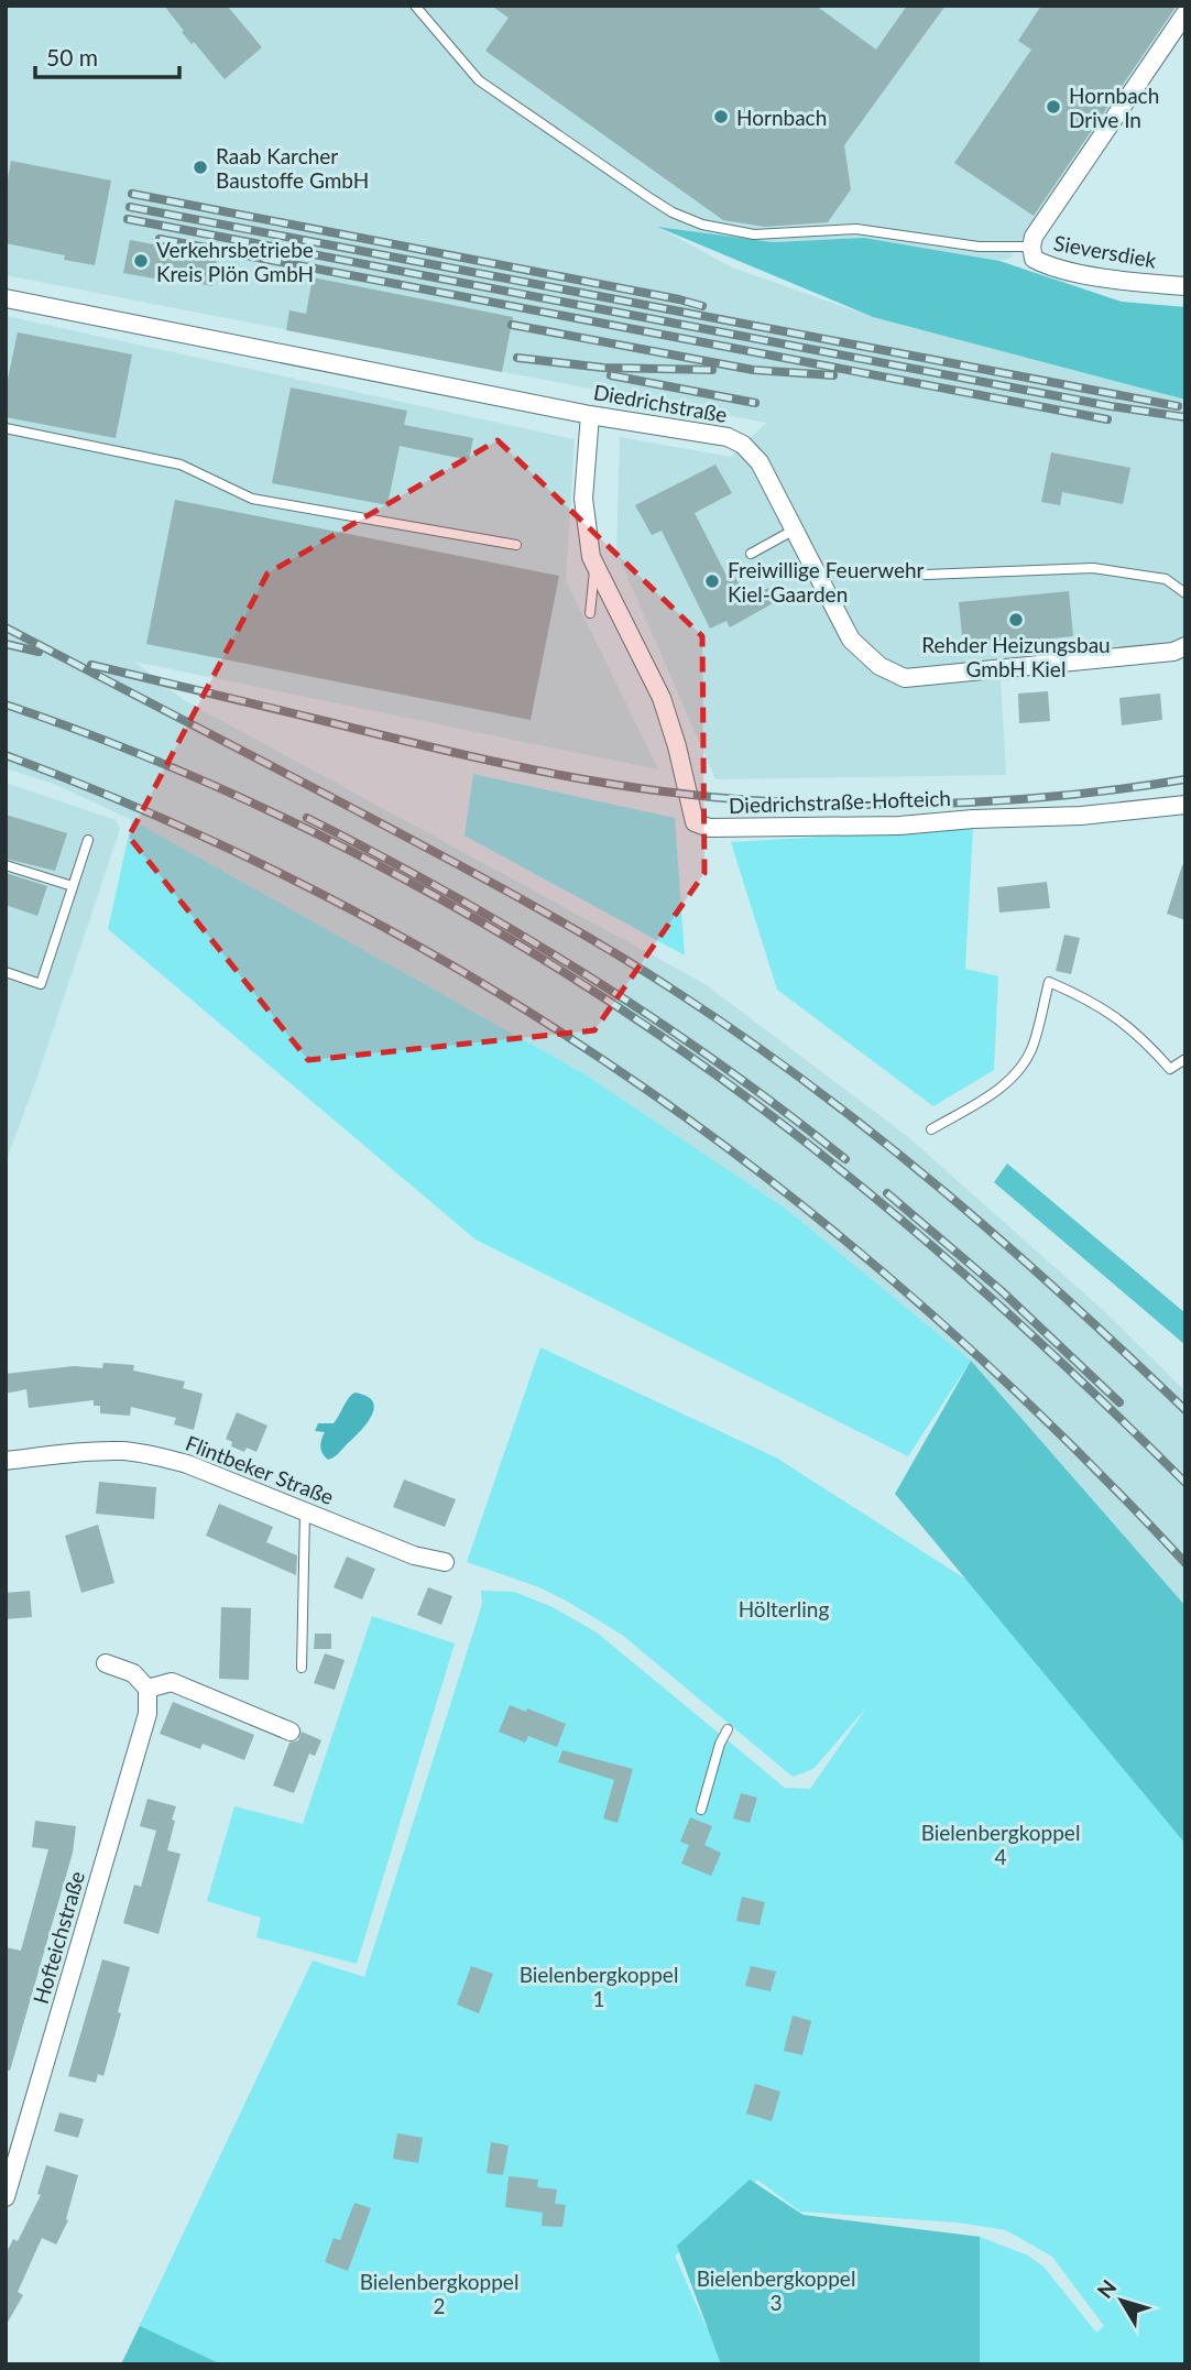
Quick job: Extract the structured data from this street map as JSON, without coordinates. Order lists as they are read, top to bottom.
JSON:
{
  "streets": {
    "street": [
      "Sieversdiek",
      "Diedrichstraße",
      "Diedrichstraße-Hofteich",
      "Flintbeker Straße",
      "Hofteichstraße"
    ]
  },
  "crossings": [
    ["Diedrichstraße", "Diedrichstraße-Hofteich"]
  ],
  "parks": [
    "Hölterling",
    "Bielenbergkoppel 4",
    "Bielenbergkoppel 1",
    "Bielenbergkoppel 3",
    "Bielenbergkoppel 2"
  ],
  "places": [
    "Hornbach Drive In",
    "Hornbach",
    "Raab Karcher Baustoffe GmbH",
    "Verkehrsbetriebe Kreis Plön GmbH",
    "Freiwillige Feuerwehr Kiel-Gaarden",
    "Rehder Heizungsbau GmbH Kiel"
  ],
  "scale_bar": "50 m",
  "north": "top left"
}
